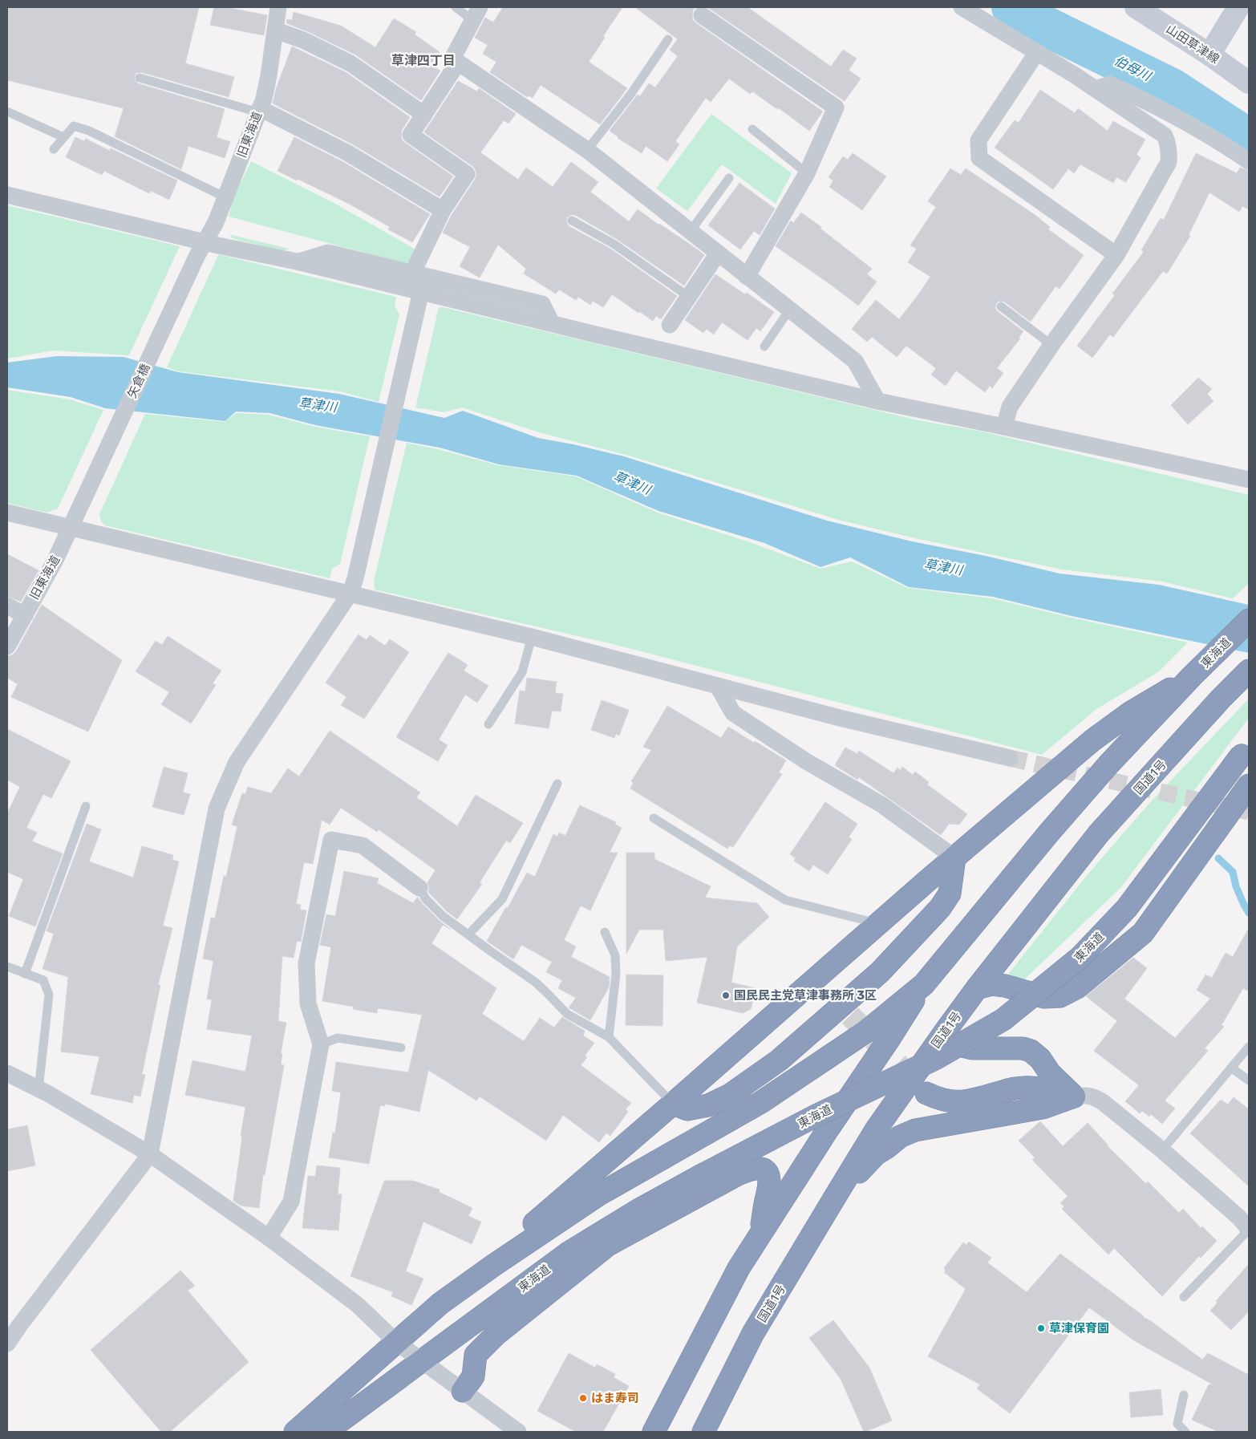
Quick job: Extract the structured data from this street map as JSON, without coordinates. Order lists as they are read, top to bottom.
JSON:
{
  "streets": {
    "highway": ["東海道", "国道1号"],
    "main road": ["山田草津線"],
    "street": ["旧東海道", "矢倉橋"]
  },
  "crossings": [
    ["旧東海道", "矢倉橋"]
  ],
  "districts": ["草津四丁目"],
  "water": ["伯母川", "草津川"],
  "places": ["国民民主党草津事務所 3区", "草津保育園", "はま寿司"]
}
